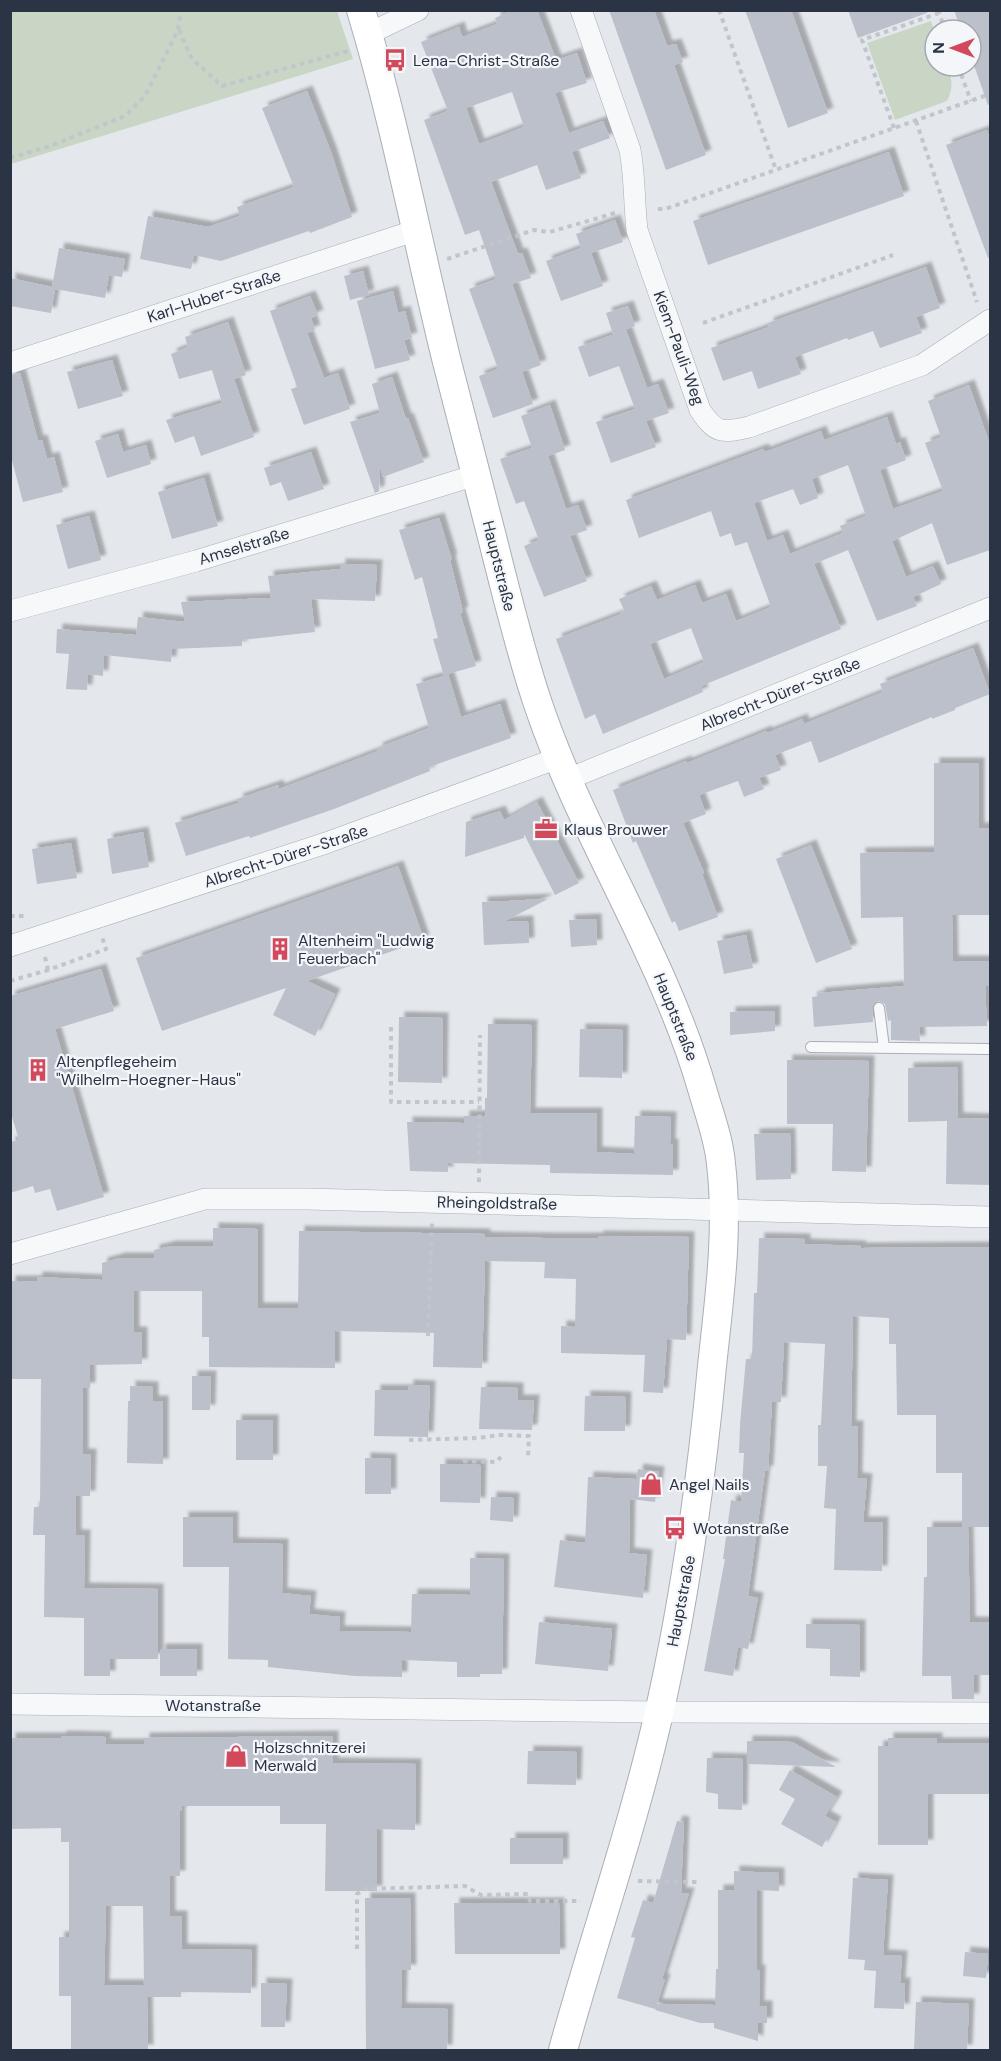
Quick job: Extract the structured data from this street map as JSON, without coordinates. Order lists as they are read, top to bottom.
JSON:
{
  "streets": {
    "street": [
      "Karl-Huber-Straße",
      "Kiem-Pauli-Weg",
      "Amselstraße",
      "Hauptstraße",
      "Albrecht-Dürer-Straße",
      "Rheingoldstraße",
      "Wotanstraße"
    ]
  },
  "crossings": [
    ["Karl-Huber-Straße", "Hauptstraße"],
    ["Amselstraße", "Hauptstraße"],
    ["Hauptstraße", "Albrecht-Dürer-Straße"],
    ["Hauptstraße", "Rheingoldstraße"],
    ["Hauptstraße", "Wotanstraße"]
  ],
  "places": {
    "bus stop": ["Lena-Christ-Straße", "Wotanstraße"],
    "office": ["Klaus Brouwer"],
    "building": ["Altenheim \"Ludwig Feuerbach\"", "Altenpflegeheim \"Wilhelm-Hoegner-Haus\""],
    "shop": ["Angel Nails", "Holzschnitzerei Merwald"]
  },
  "north": "left"
}
